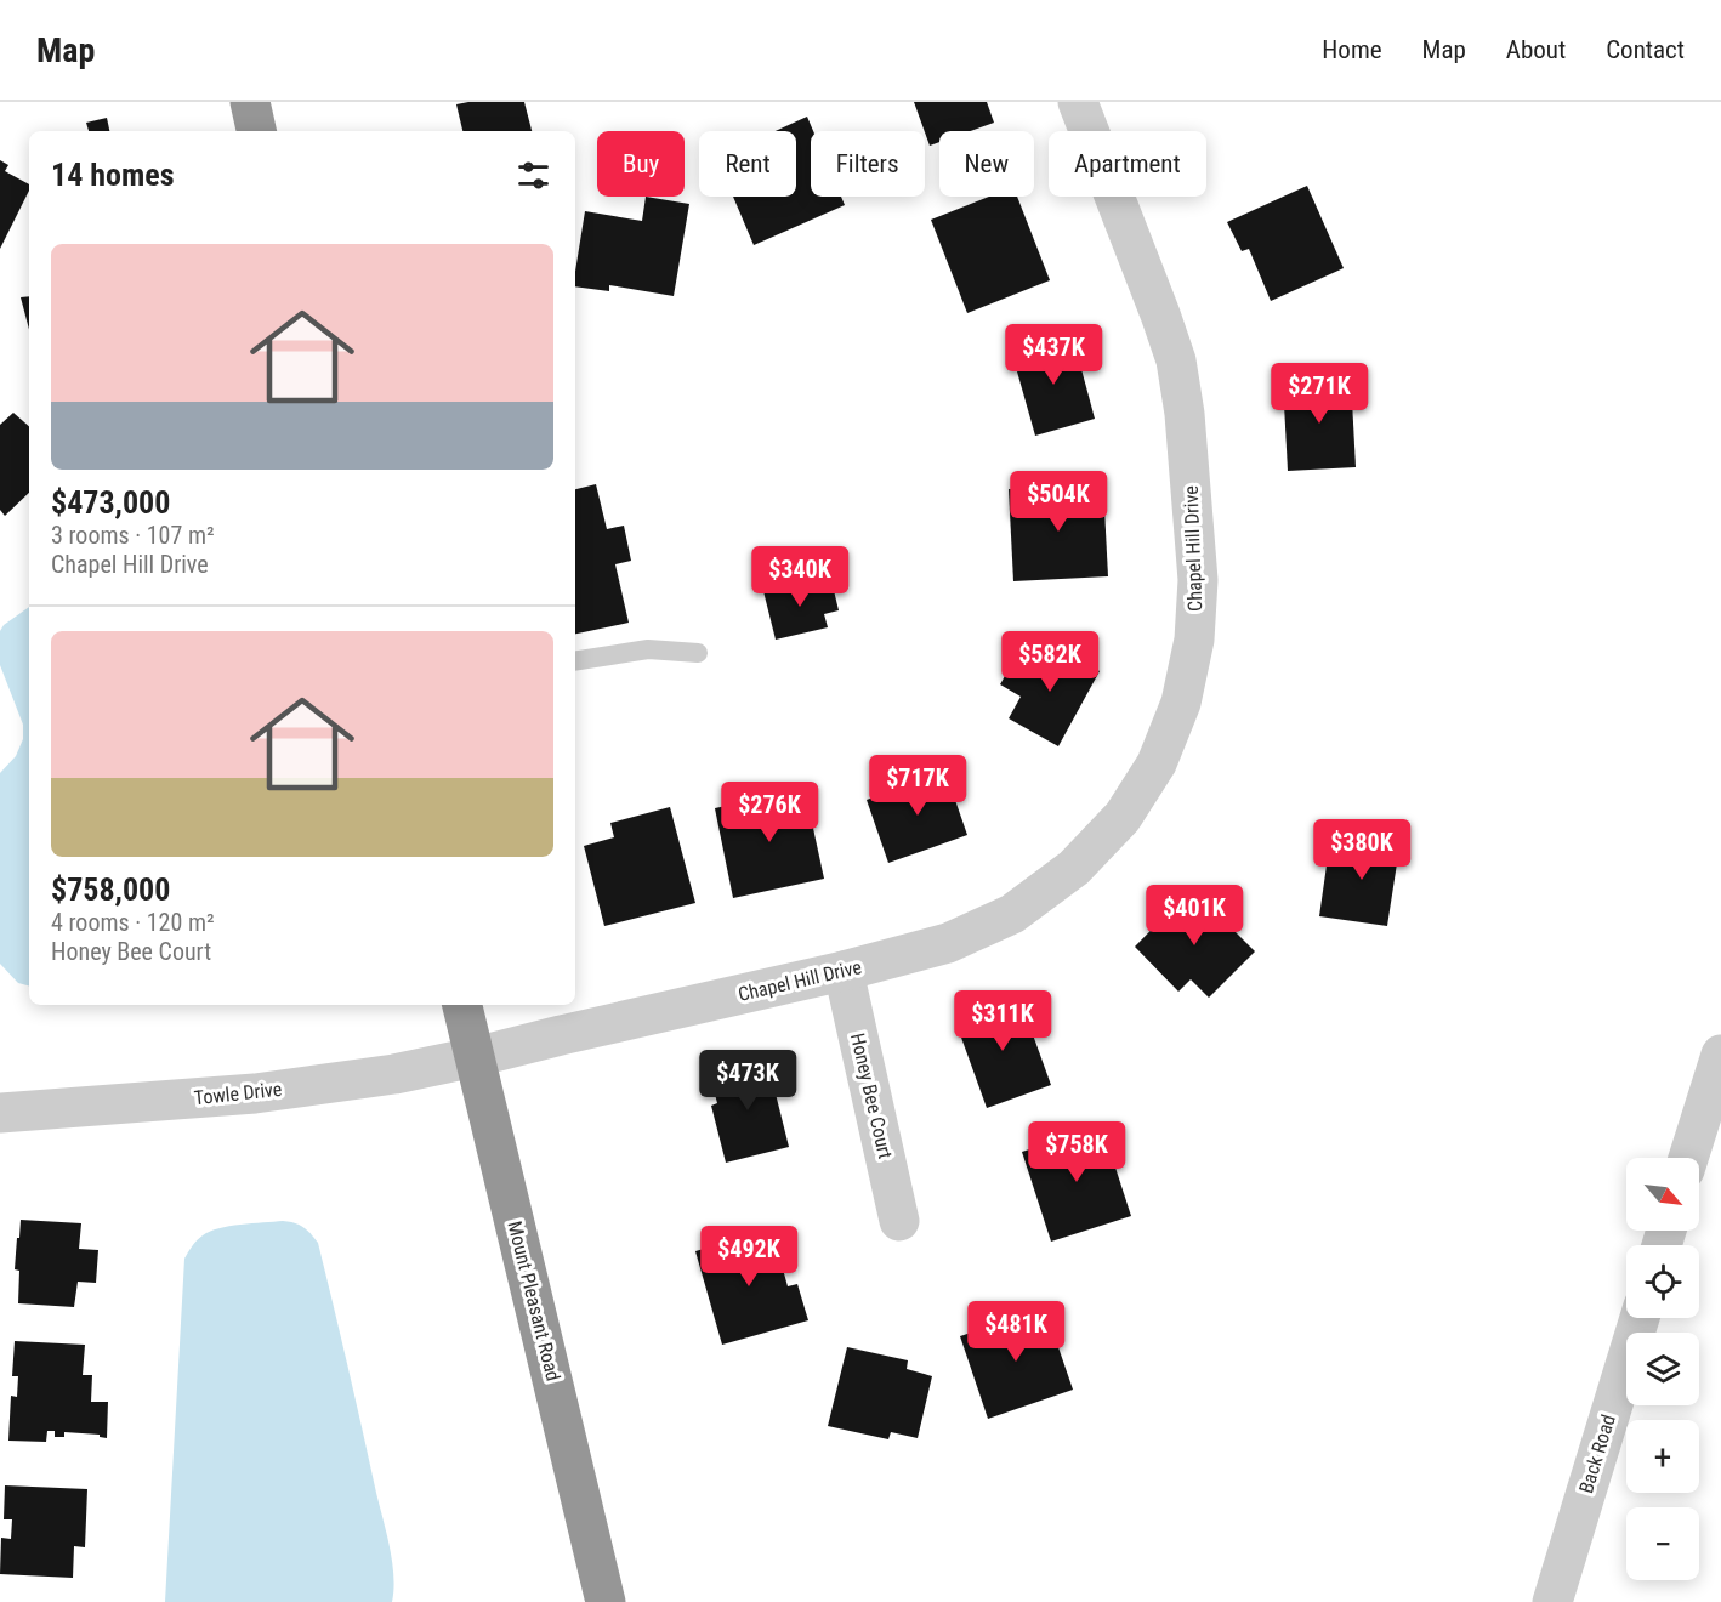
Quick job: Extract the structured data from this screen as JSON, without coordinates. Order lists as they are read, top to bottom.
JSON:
{
  "streets": {
    "highway": ["Mount Pleasant Road"],
    "street": [
      "Chapel Hill Drive",
      "Towle Drive",
      "Honey Bee Court",
      "Back Road"
    ]
  },
  "crossings": [
    ["Chapel Hill Drive", "Towle Drive"],
    ["Chapel Hill Drive", "Honey Bee Court"],
    ["Chapel Hill Drive", "Mount Pleasant Road"],
    ["Towle Drive", "Mount Pleasant Road"]
  ],
  "north": "bottom right",
  "page": {
    "header": "Map",
    "nav": [
      "Home",
      "Map",
      "About",
      "Contact"
    ],
    "chip": [
      "Buy",
      "Rent",
      "Filters",
      "New",
      "Apartment"
    ],
    "heading": "14 homes",
    "list": [
      {
        "name": "$473,000",
        "note": "3 rooms · 107 m² · Chapel Hill Drive"
      },
      {
        "name": "$758,000",
        "note": "4 rooms · 120 m² · Honey Bee Court"
      }
    ],
    "price": [
      "$437K",
      "$271K",
      "$504K",
      "$340K",
      "$582K",
      "$717K",
      "$276K",
      "$380K",
      "$401K",
      "$311K",
      "$473K",
      "$758K",
      "$492K",
      "$481K"
    ],
    "map_buttons": ["+", "−"]
  }
}
